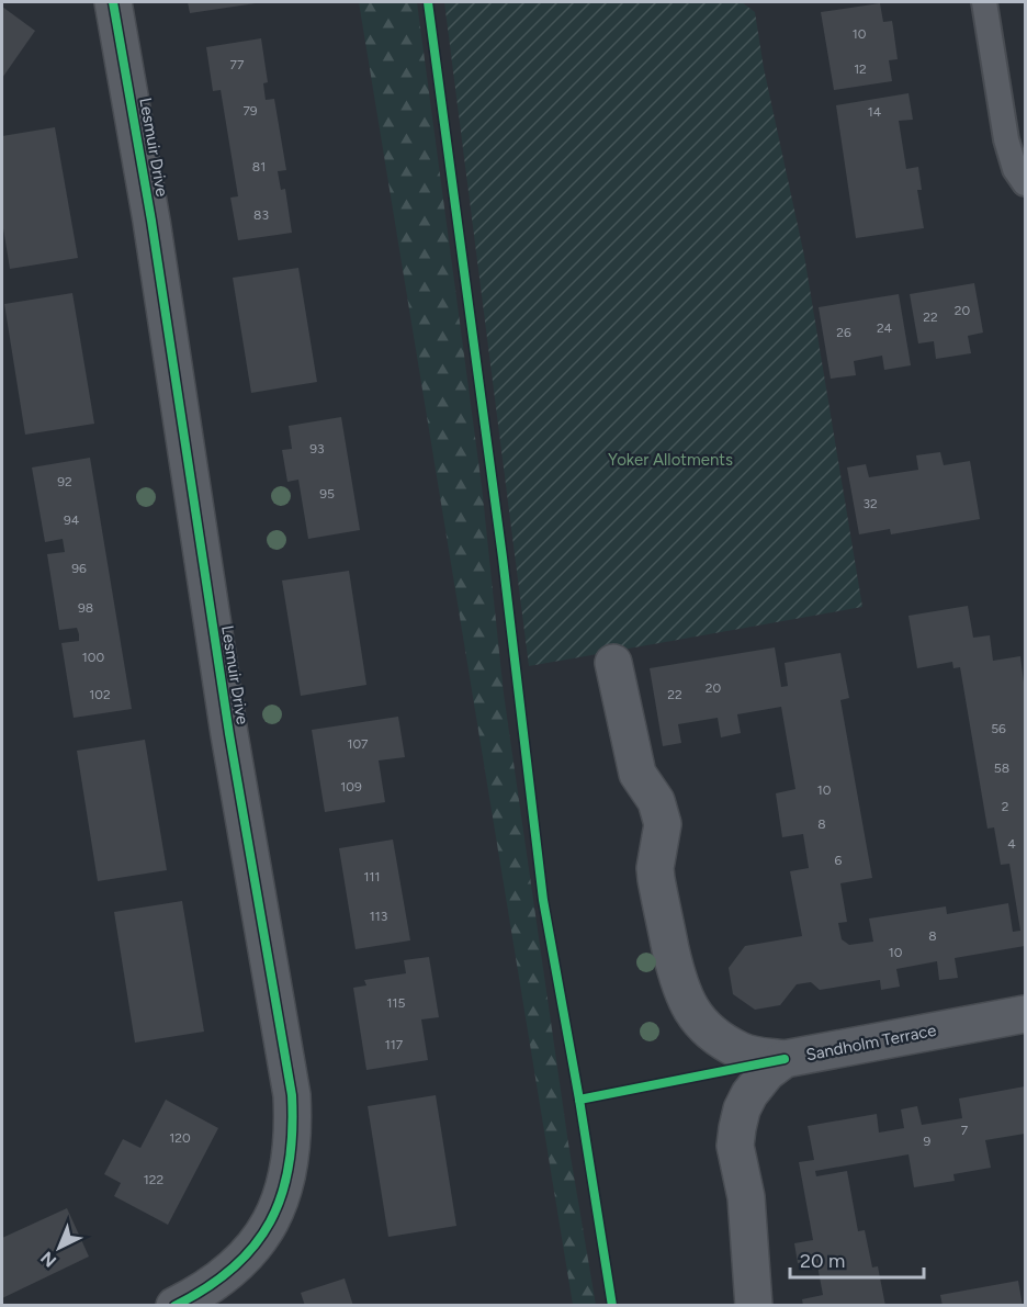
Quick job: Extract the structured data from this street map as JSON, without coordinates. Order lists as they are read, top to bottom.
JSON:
{
  "streets": {
    "street": ["Lesmuir Drive", "Sandholm Terrace"]
  },
  "parks": ["Yoker Allotments"],
  "house_numbers": [
    "10",
    "77",
    "12",
    "79",
    "14",
    "81",
    "83",
    "20",
    "22",
    "24",
    "26",
    "93",
    "92",
    "95",
    "32",
    "94",
    "96",
    "98",
    "100",
    "20",
    "102",
    "22",
    "56",
    "107",
    "58",
    "109",
    "10",
    "2",
    "8",
    "4",
    "6",
    "111",
    "113",
    "8",
    "10",
    "115",
    "117",
    "7",
    "120",
    "9",
    "122"
  ],
  "scale_bar": "20 m",
  "north": "bottom left"
}
